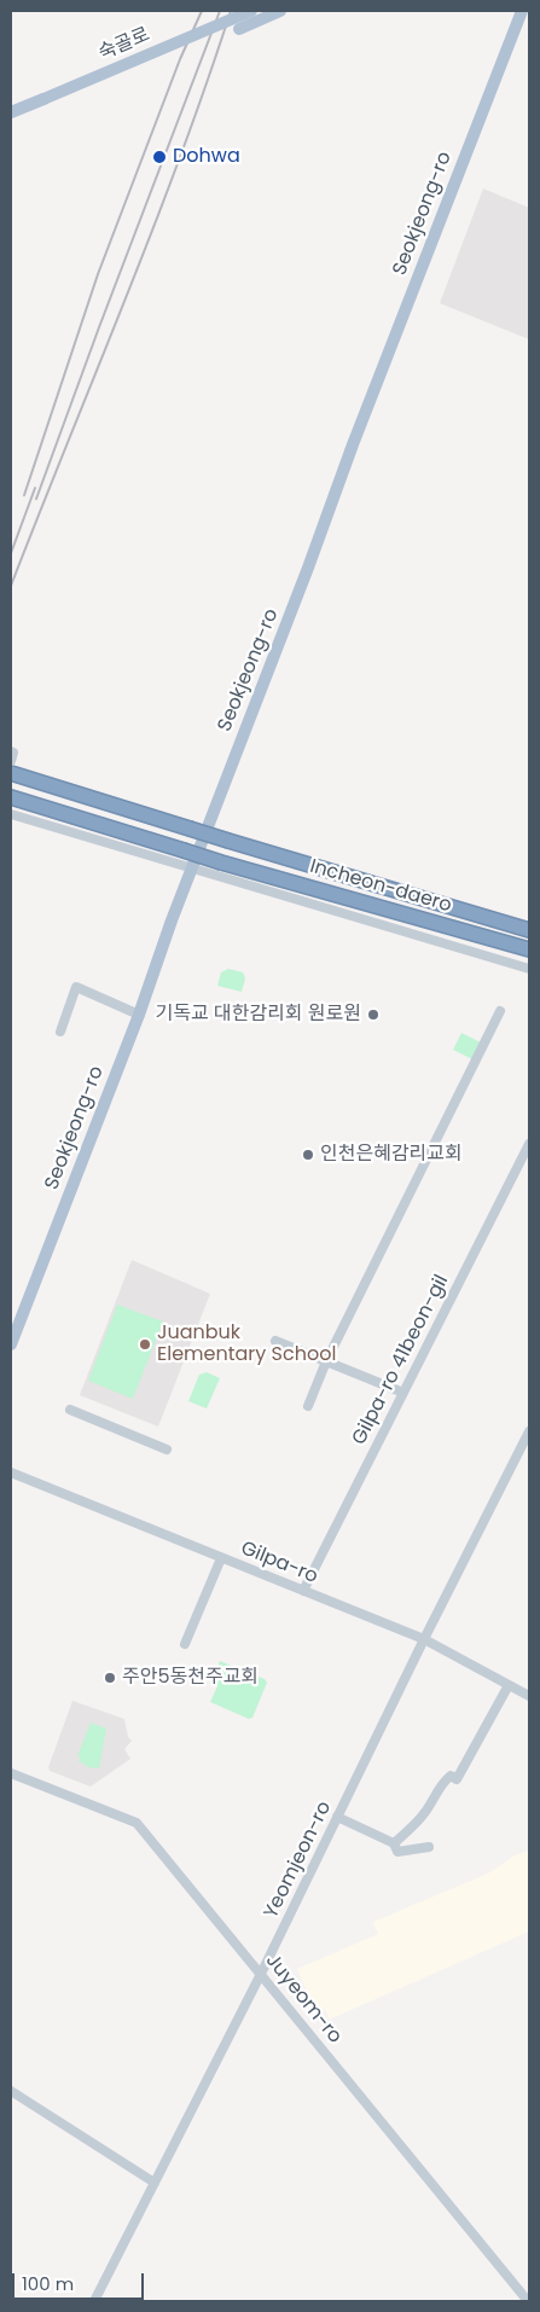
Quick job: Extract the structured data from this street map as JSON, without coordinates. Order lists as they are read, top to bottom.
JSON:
{
  "streets": {
    "highway": ["Incheon-daero"],
    "main road": ["숙골로", "Seokjeong-ro"],
    "street": [
      "Gilpa-ro 41beon-gil",
      "Gilpa-ro",
      "Yeomjeon-ro",
      "Juyeom-ro"
    ]
  },
  "crossings": [
    ["Gilpa-ro 41beon-gil", "Gilpa-ro"],
    ["Gilpa-ro", "Yeomjeon-ro"],
    ["Yeomjeon-ro", "Juyeom-ro"]
  ],
  "places": [
    "Dohwa",
    "기독교 대한감리회 원로원",
    "인천은혜감리교회",
    "Juanbuk Elementary School",
    "주안5동천주교회"
  ],
  "scale_bar": "100 m"
}
